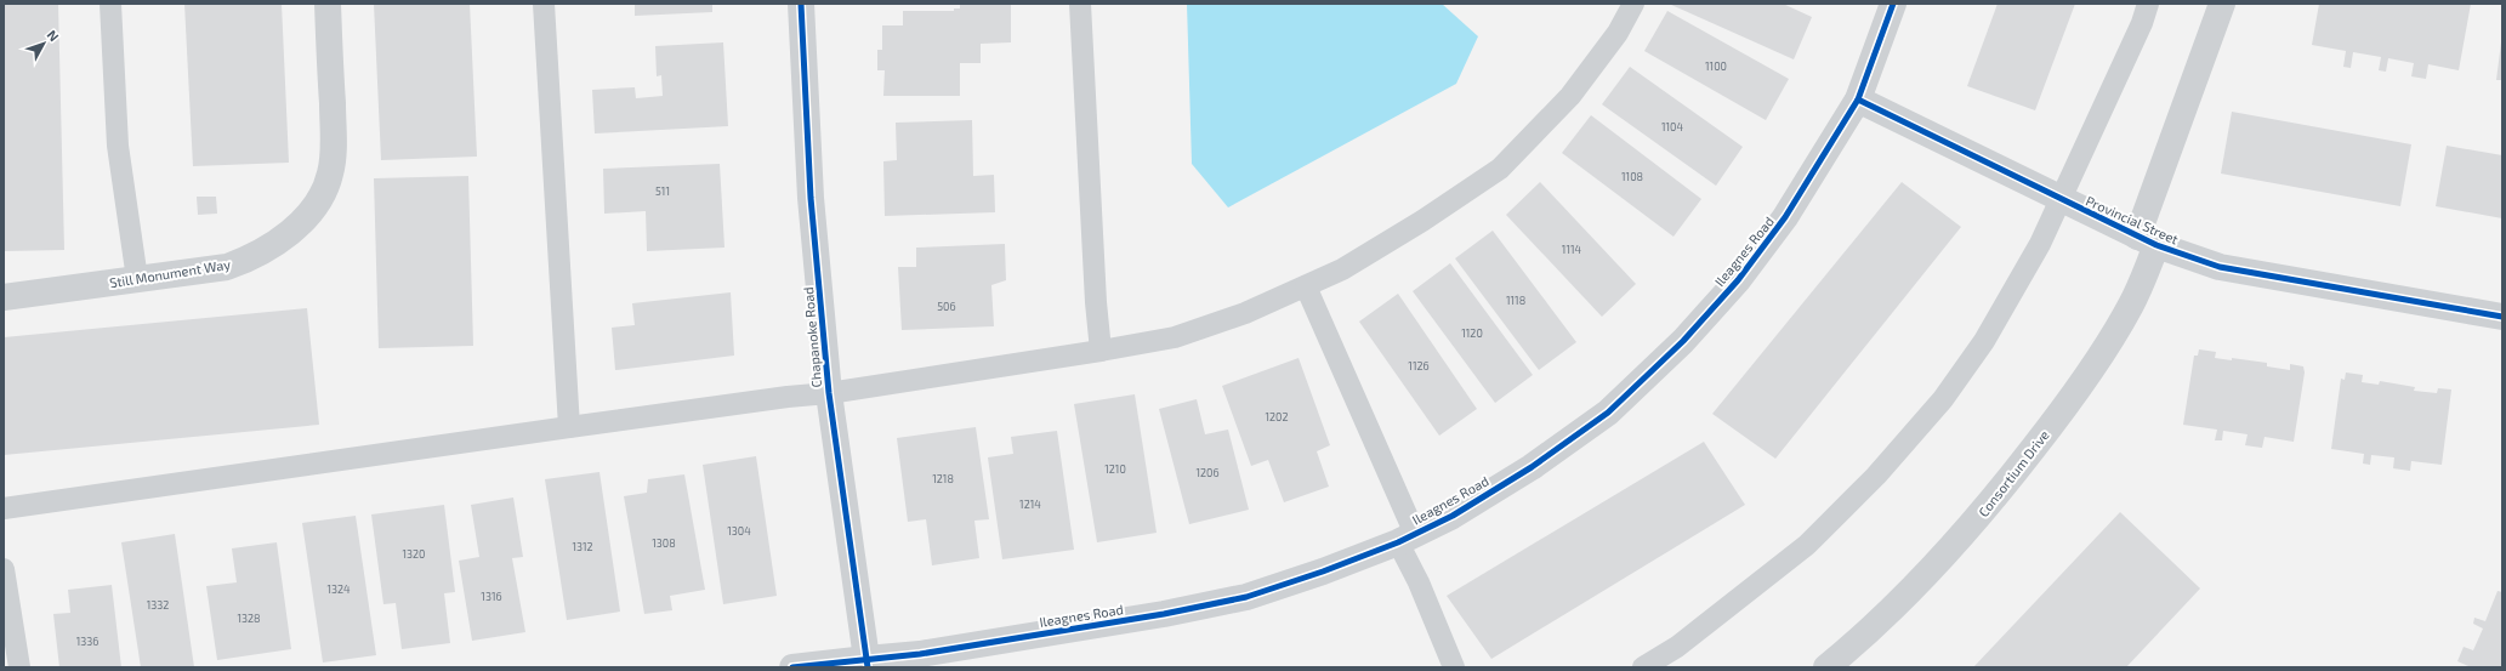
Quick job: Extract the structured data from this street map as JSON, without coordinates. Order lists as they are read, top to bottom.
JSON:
{
  "streets": {
    "street": [
      "Provincial Street",
      "Ileagnes Road",
      "Still Monument Way",
      "Chapanoke Road",
      "Consortium Drive"
    ]
  },
  "crossings": [
    ["Provincial Street", "Ileagnes Road"],
    ["Provincial Street", "Consortium Drive"],
    ["Ileagnes Road", "Chapanoke Road"]
  ],
  "house_numbers": [
    "1100",
    "1104",
    "1108",
    "511",
    "1114",
    "1118",
    "506",
    "1120",
    "1126",
    "1202",
    "1210",
    "1206",
    "1218",
    "1214",
    "1304",
    "1308",
    "1312",
    "1320",
    "1324",
    "1316",
    "1332",
    "1328",
    "1336"
  ],
  "north": "top right"
}
